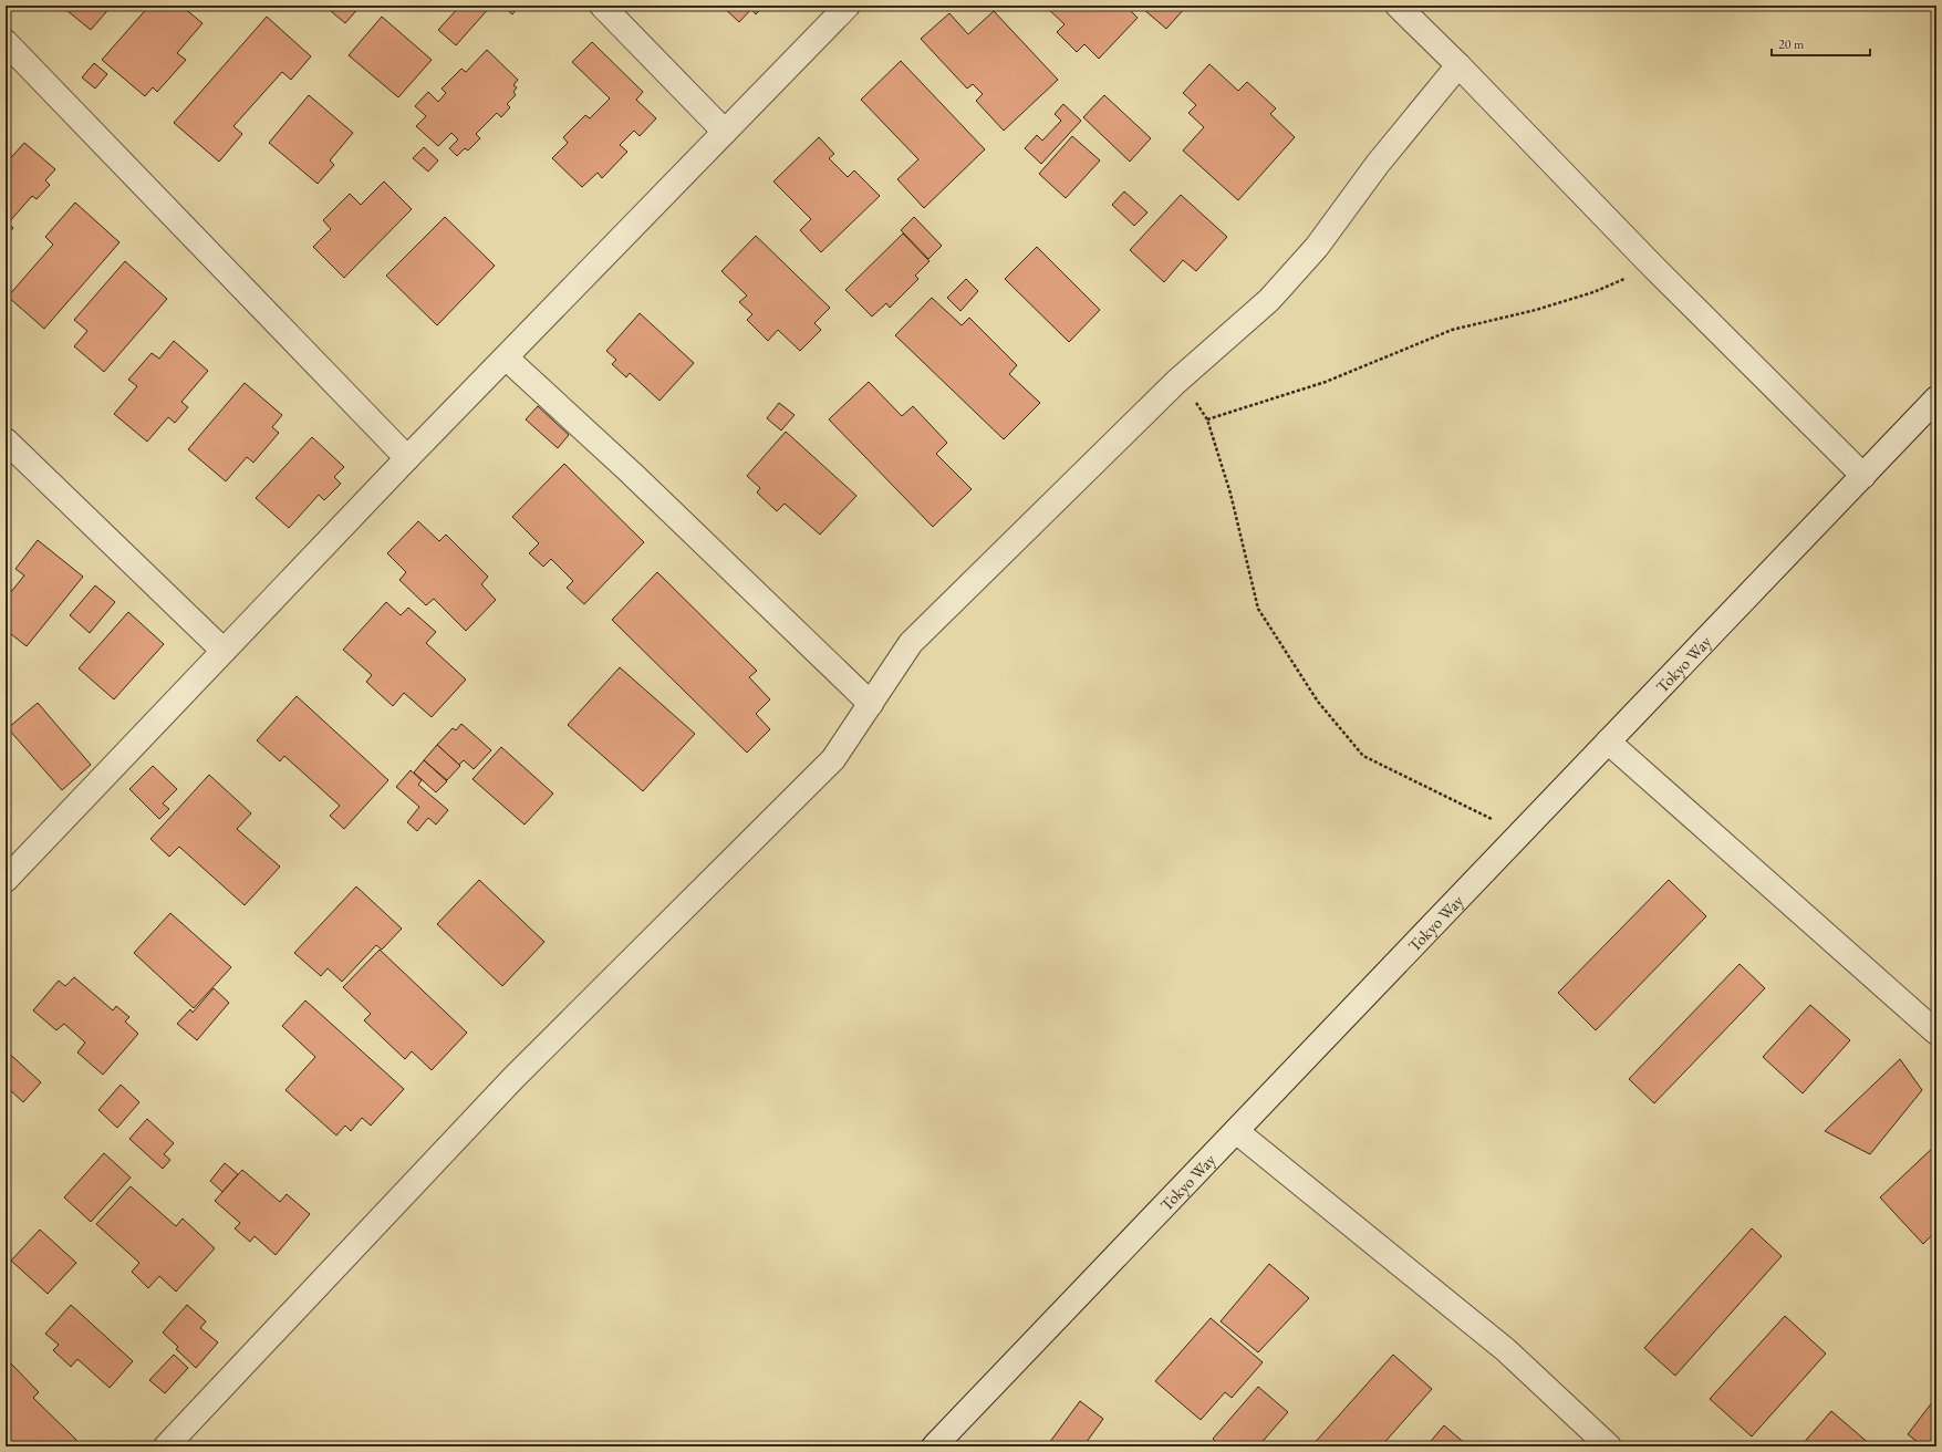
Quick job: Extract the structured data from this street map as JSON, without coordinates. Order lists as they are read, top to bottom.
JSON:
{
  "streets": {
    "street": ["Tokyo Way"]
  },
  "scale_bar": "20 m"
}
